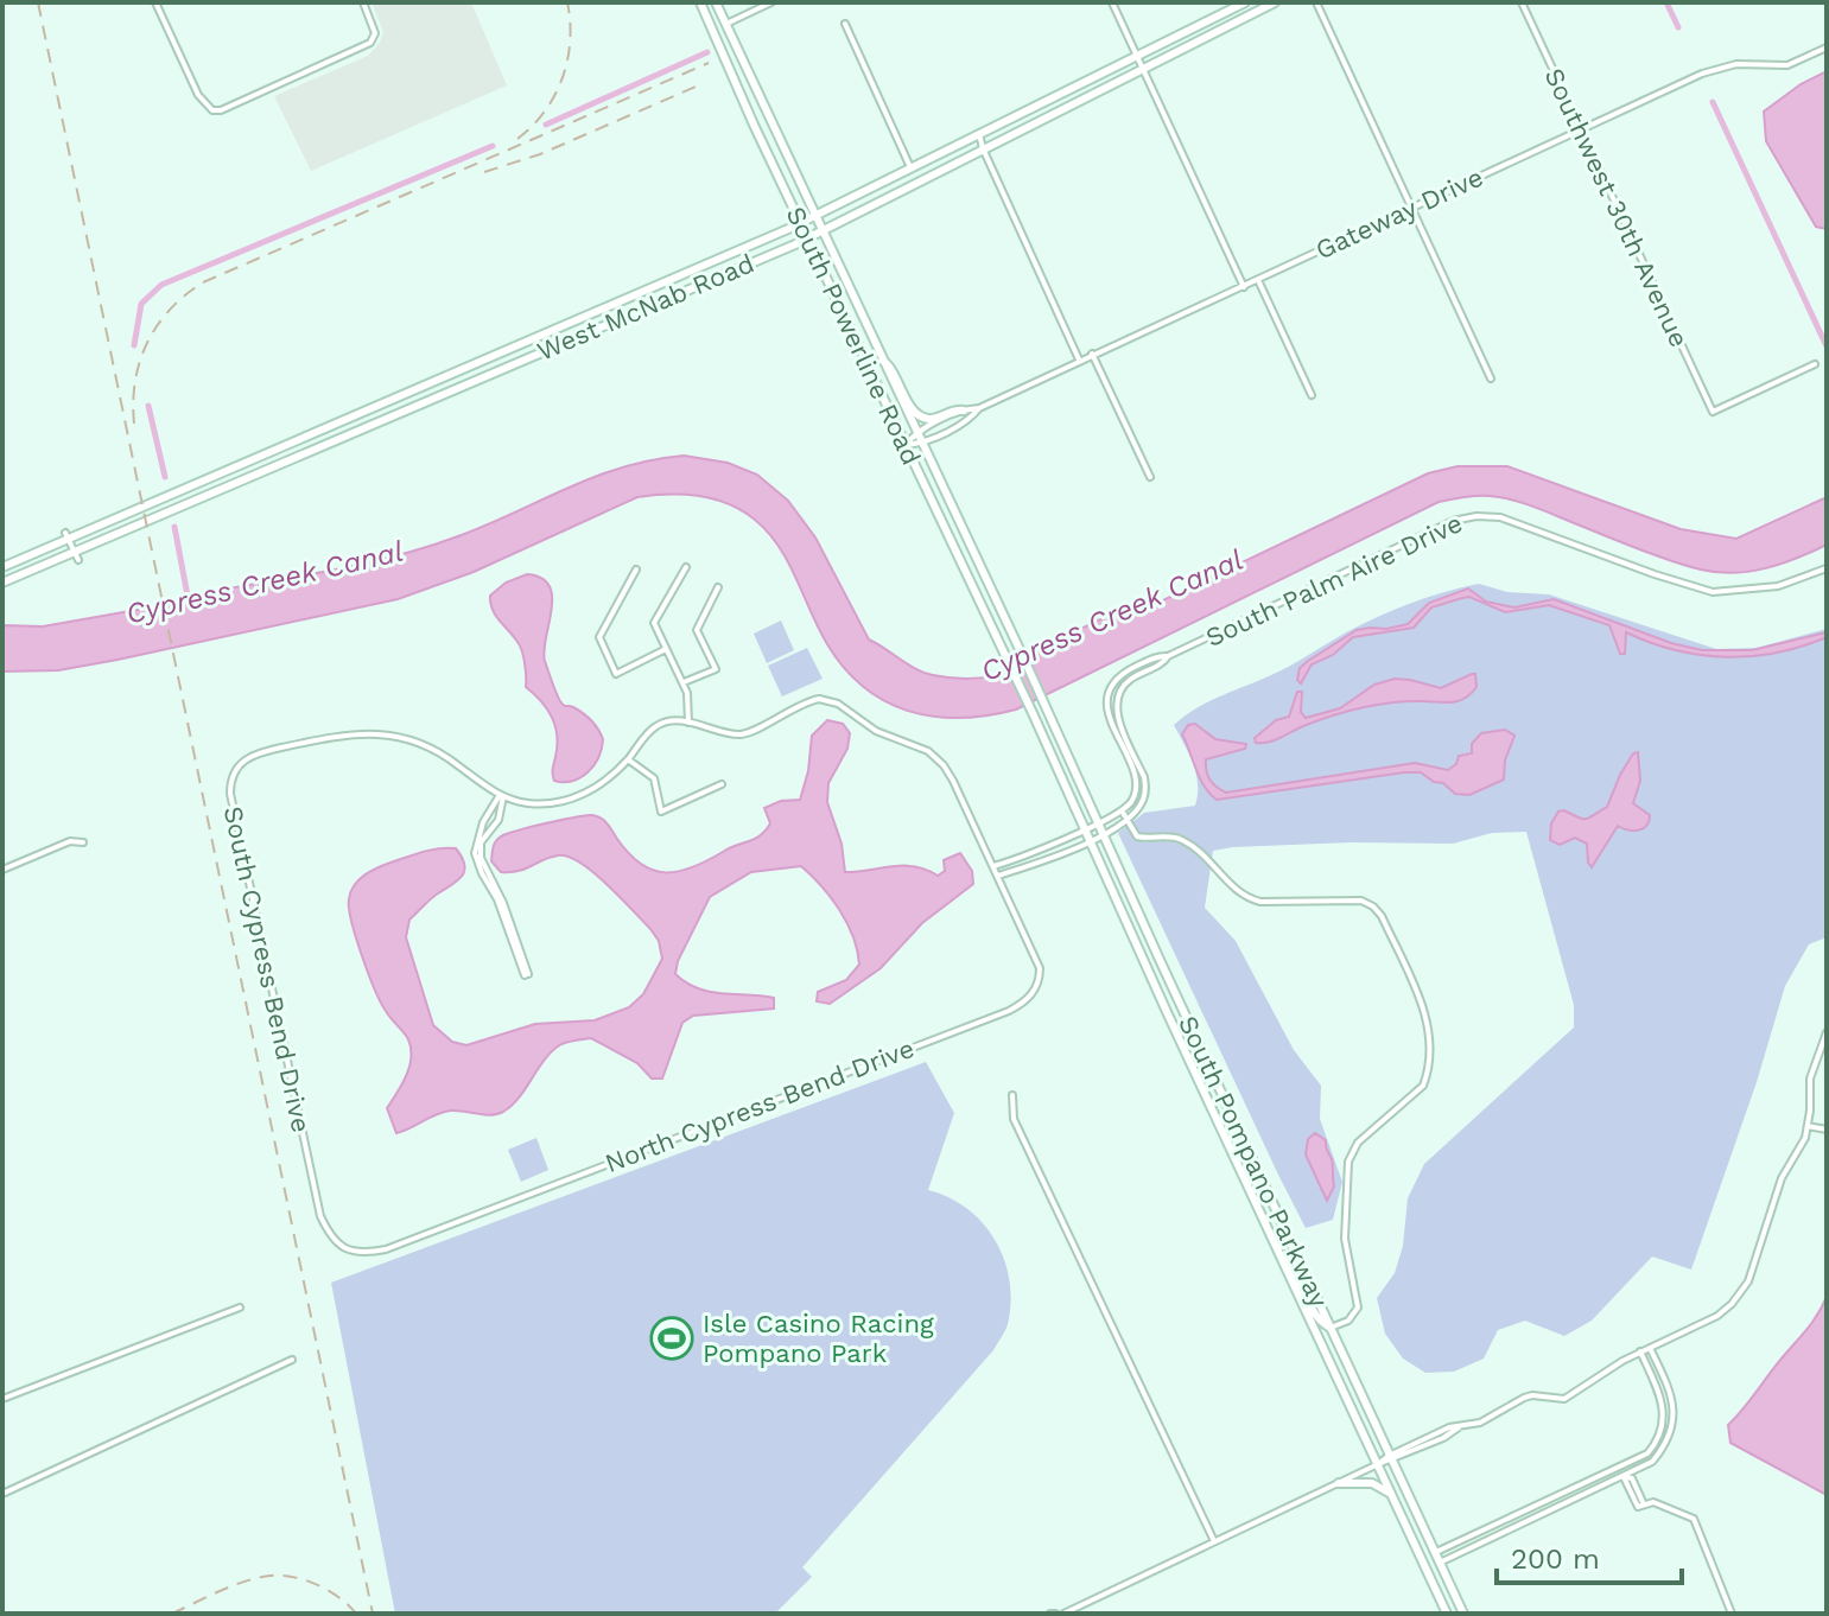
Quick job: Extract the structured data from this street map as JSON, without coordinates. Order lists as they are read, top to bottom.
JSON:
{
  "streets": {
    "main road": ["West McNab Road", "South Powerline Road", "South Pompano Parkway"],
    "street": [
      "Southwest 30th Avenue",
      "Gateway Drive",
      "South Palm Aire Drive",
      "South Cypress Bend Drive",
      "North Cypress Bend Drive"
    ]
  },
  "crossings": [
    ["Southwest 30th Avenue", "Gateway Drive"],
    ["Gateway Drive", "South Powerline Road"],
    ["West McNab Road", "South Powerline Road"],
    ["South Powerline Road", "South Pompano Parkway"],
    ["South Cypress Bend Drive", "North Cypress Bend Drive"]
  ],
  "water": ["Cypress Creek Canal"],
  "places": {
    "sports": ["Isle Casino Racing Pompano Park"]
  },
  "scale_bar": "200 m"
}
